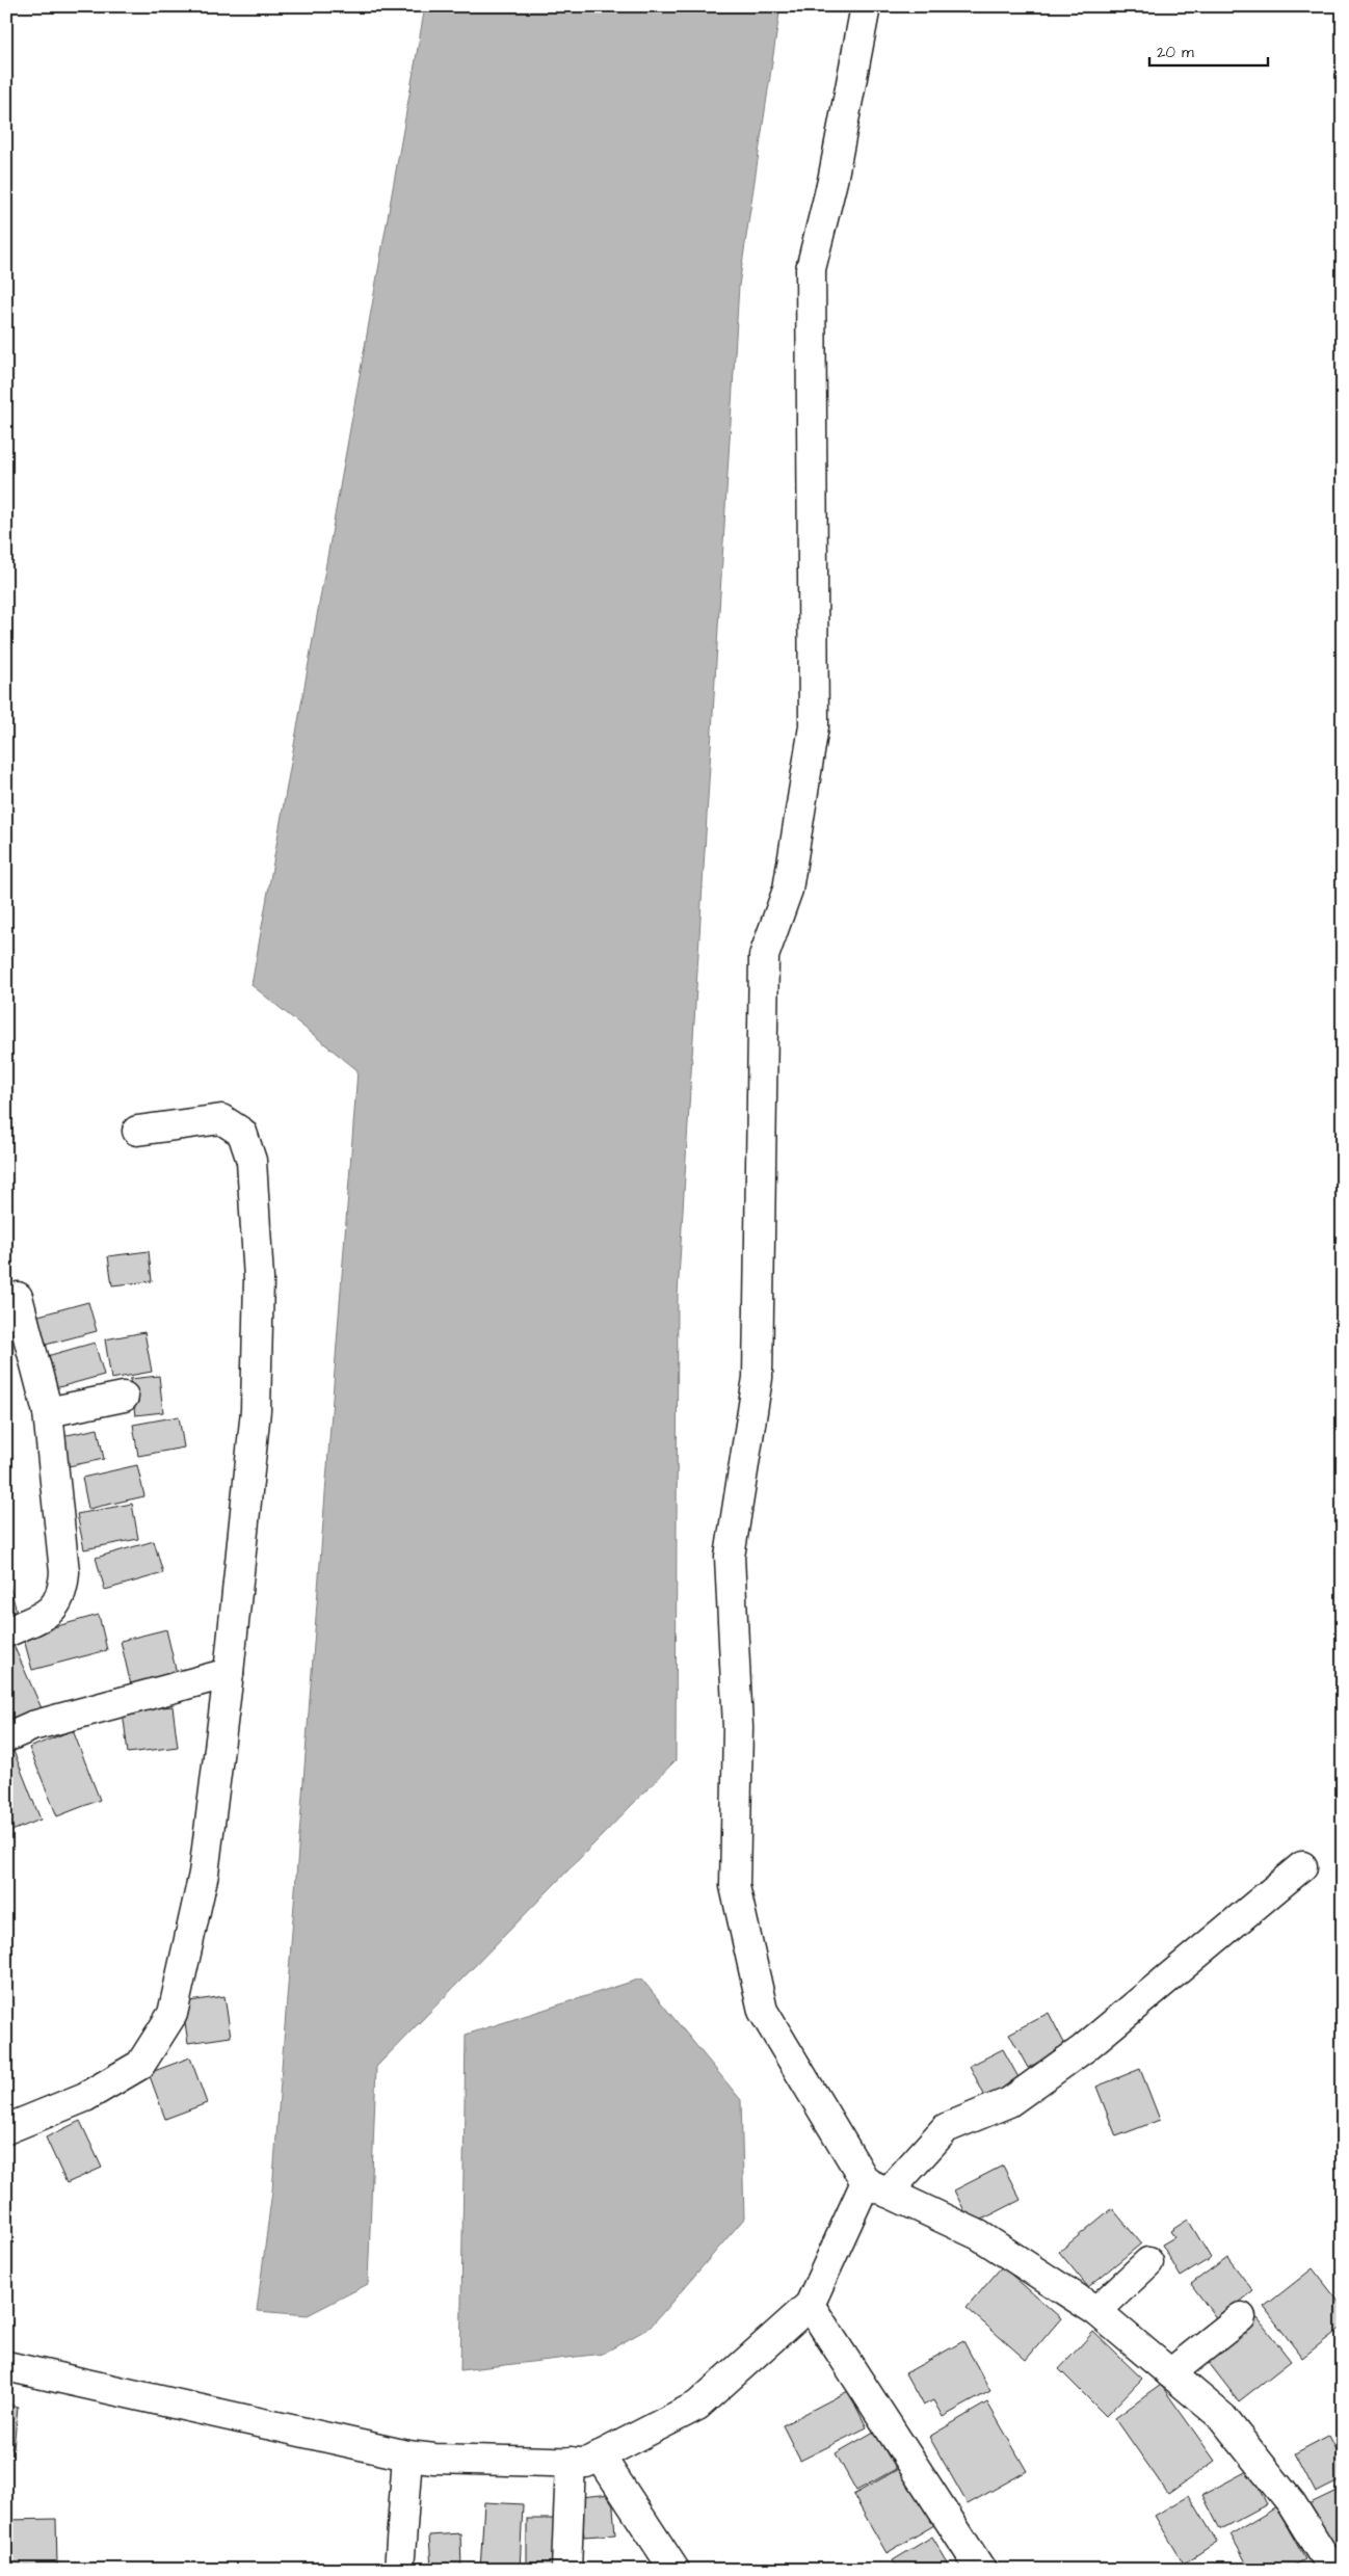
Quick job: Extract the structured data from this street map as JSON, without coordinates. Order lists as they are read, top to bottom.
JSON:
{
  "scale_bar": "20 m"
}
